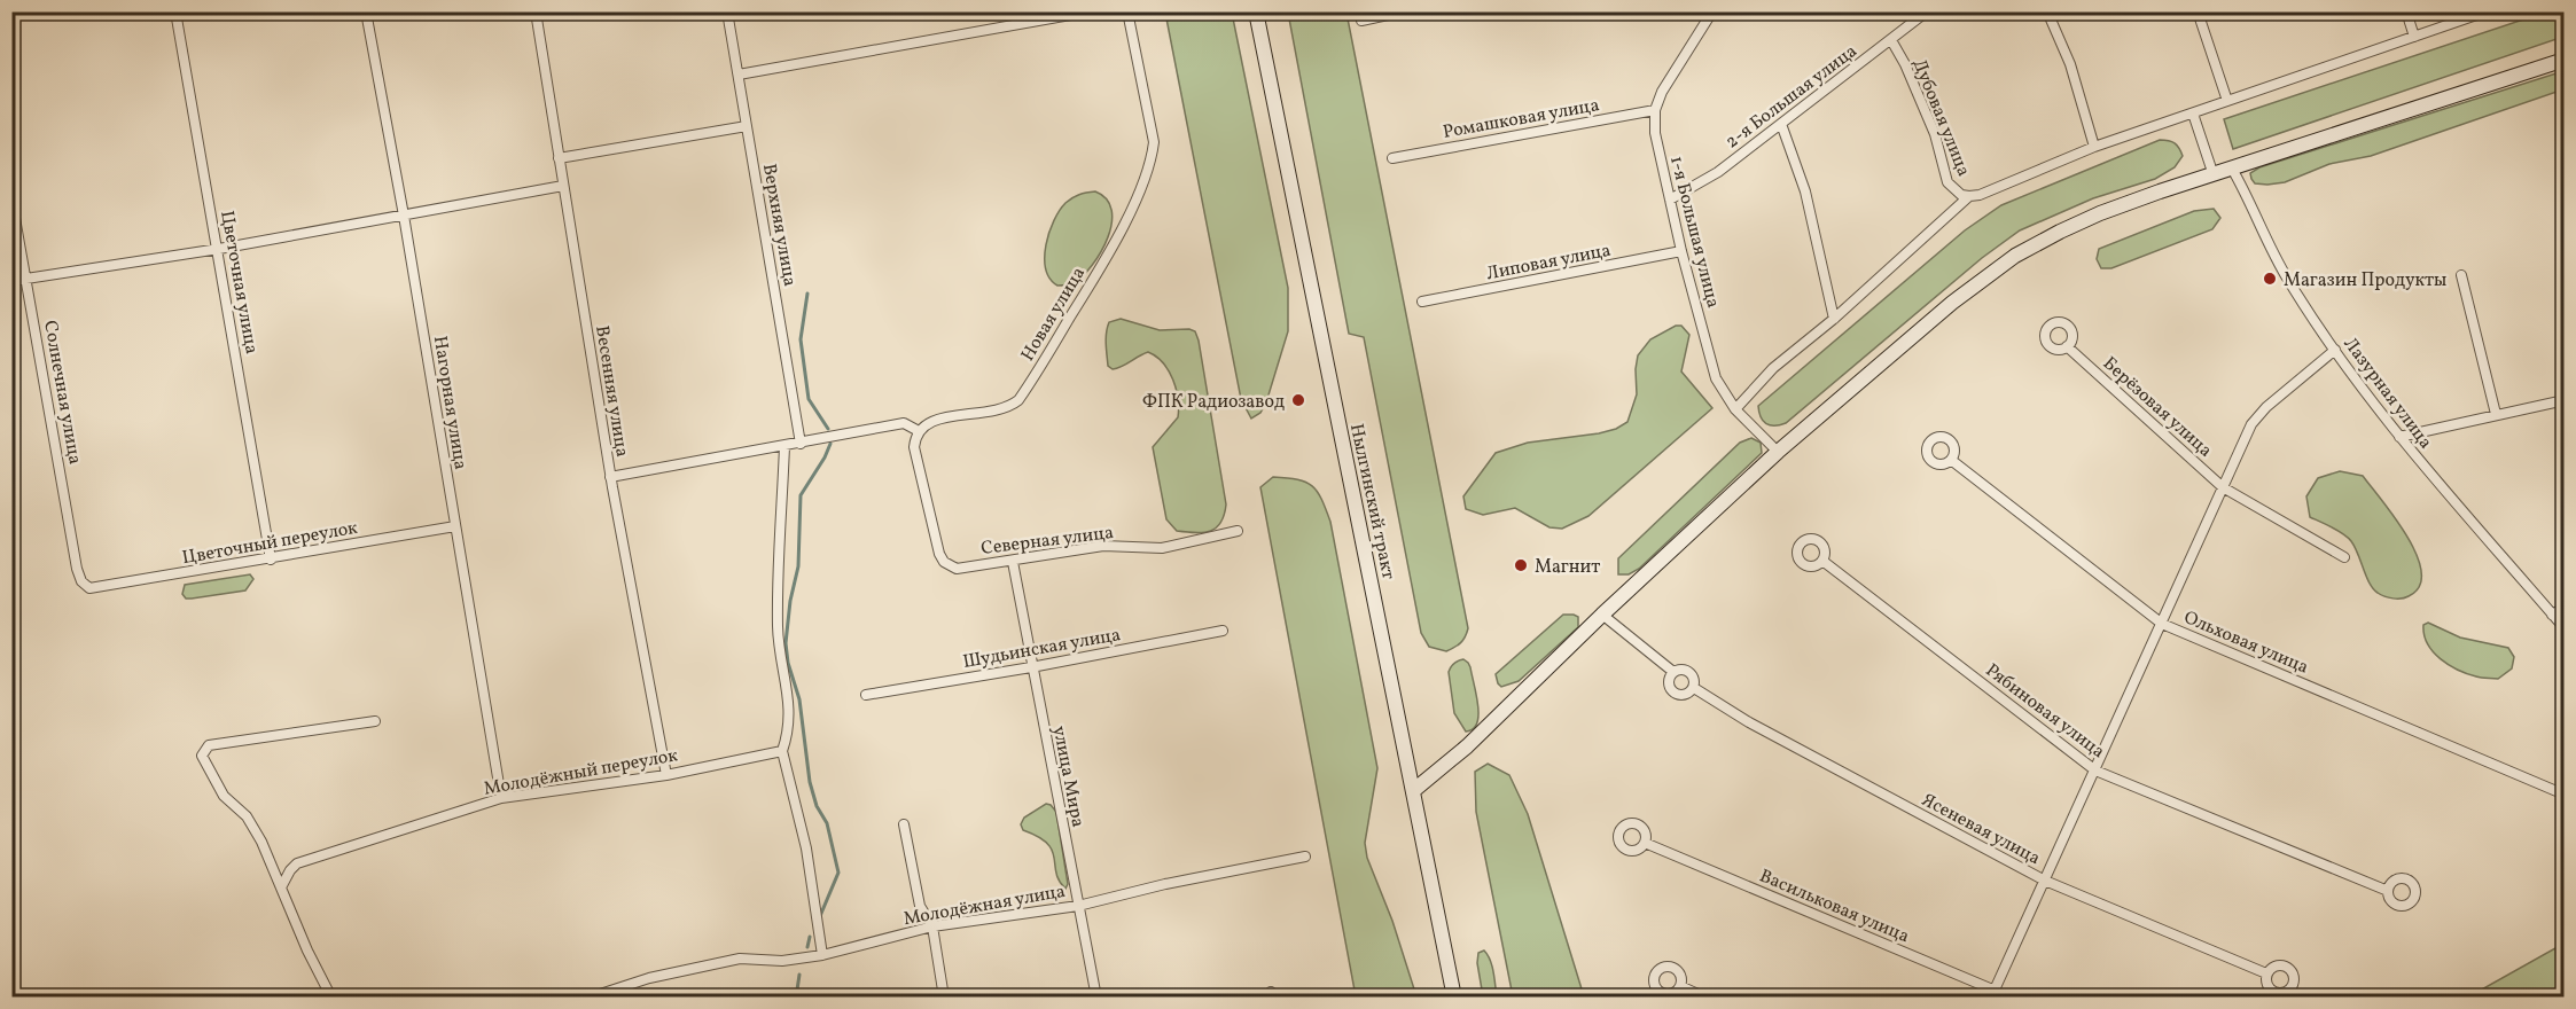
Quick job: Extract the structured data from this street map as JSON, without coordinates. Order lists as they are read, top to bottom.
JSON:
{
  "streets": {
    "street": [
      "2-я Большая улица",
      "Ромашковая улица",
      "Дубовая улица",
      "Верхняя улица",
      "1-я Большая улица",
      "Липовая улица",
      "Цветочная улица",
      "Новая улица",
      "Весенняя улица",
      "Солнечная улица",
      "Лазурная улица",
      "Нагорная улица",
      "Берёзовая улица",
      "Нылгинский тракт",
      "Северная улица",
      "Цветочный переулок",
      "Ольховая улица",
      "Шудьинская улица",
      "Рябиновая улица",
      "Молодёжный переулок",
      "улица Мира",
      "Ясеневая улица",
      "Молодёжная улица",
      "Васильковая улица"
    ]
  },
  "crossings": [
    ["2-я Большая улица", "Дубовая улица"],
    ["2-я Большая улица", "1-я Большая улица"],
    ["Ромашковая улица", "1-я Большая улица"],
    ["1-я Большая улица", "Липовая улица"],
    ["Цветочная улица", "Цветочный переулок"],
    ["Новая улица", "Северная улица"],
    ["Весенняя улица", "Молодёжный переулок"],
    ["Солнечная улица", "Цветочный переулок"],
    ["Нагорная улица", "Цветочный переулок"],
    ["Нагорная улица", "Молодёжный переулок"],
    ["Северная улица", "улица Мира"],
    ["Шудьинская улица", "улица Мира"],
    ["улица Мира", "Молодёжная улица"]
  ],
  "places": ["Магазин Продукты", "ФПК Радиозавод", "Магнит"]
}
